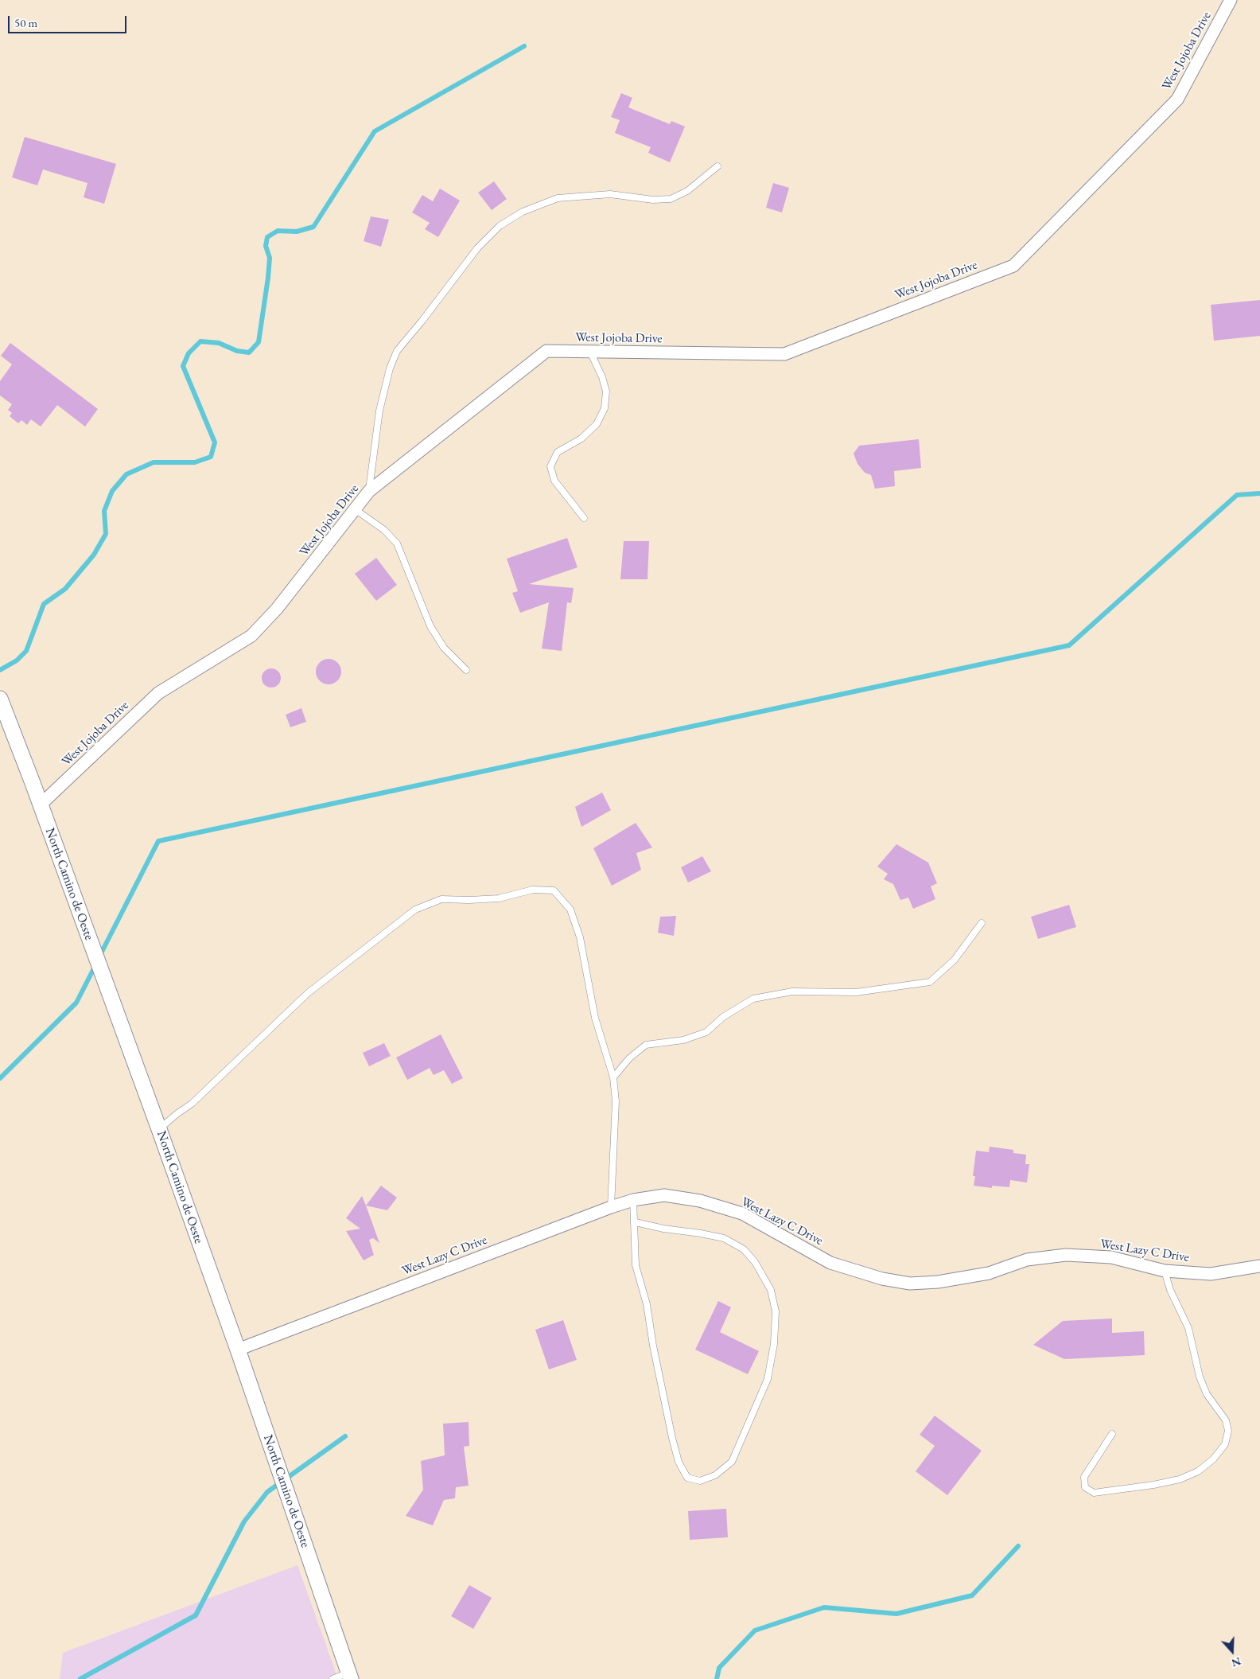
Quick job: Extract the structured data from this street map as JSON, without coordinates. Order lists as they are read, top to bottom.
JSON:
{
  "streets": {
    "street": ["West Jojoba Drive", "North Camino de Oeste", "West Lazy C Drive"]
  },
  "crossings": [
    ["West Jojoba Drive", "North Camino de Oeste"],
    ["North Camino de Oeste", "West Lazy C Drive"]
  ],
  "scale_bar": "50 m",
  "north": "bottom"
}
